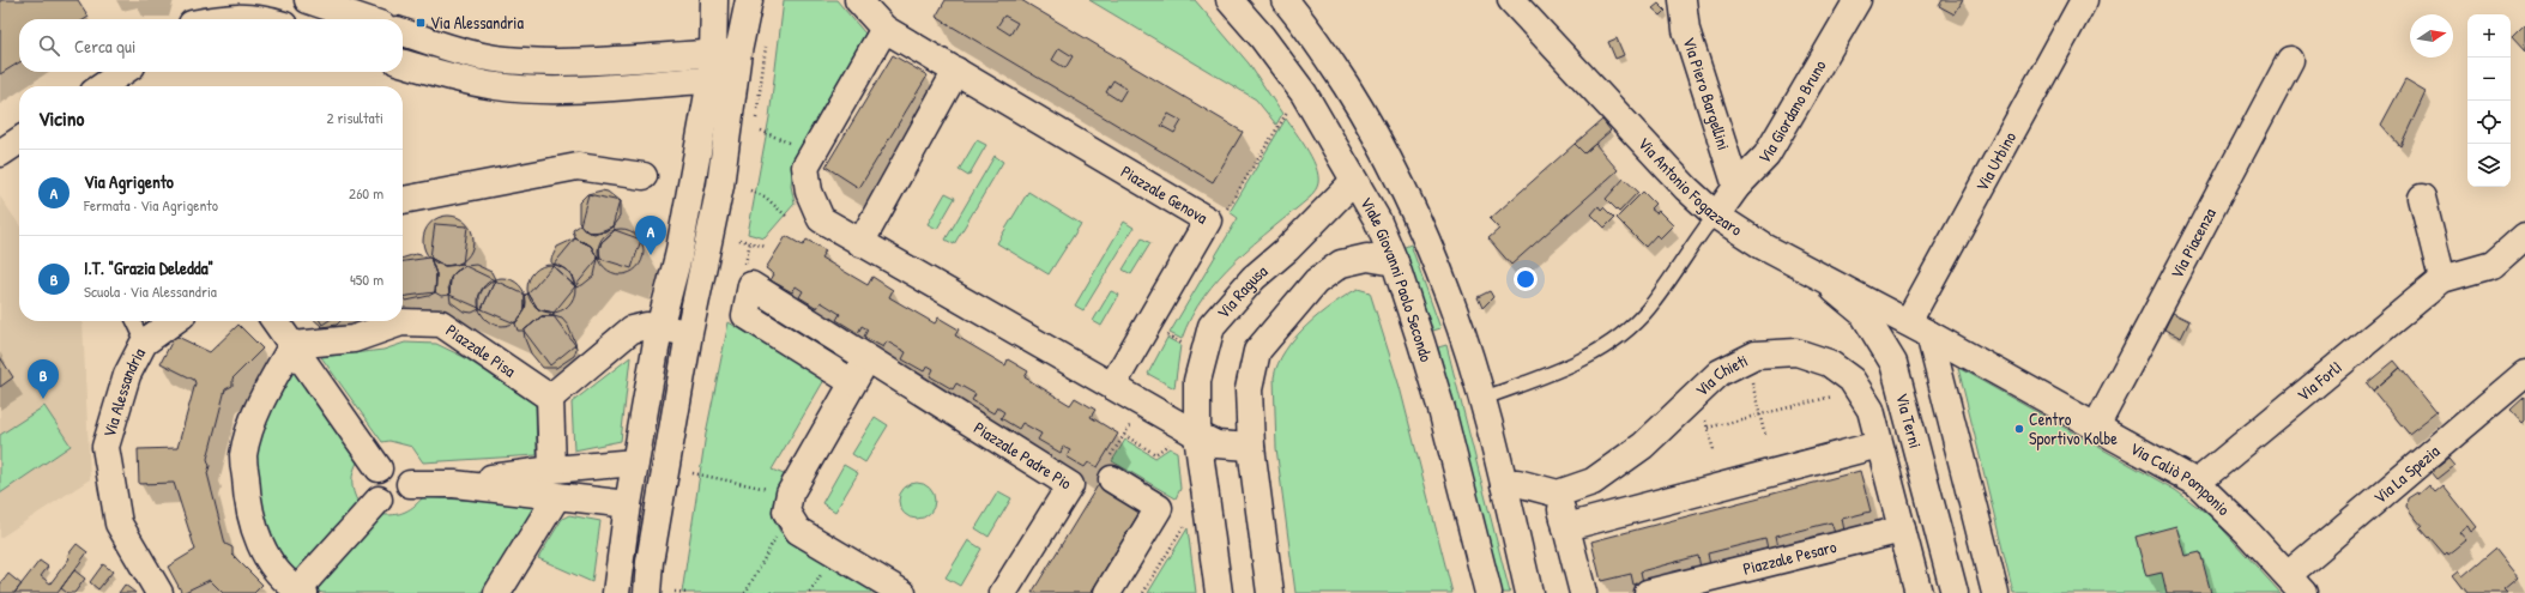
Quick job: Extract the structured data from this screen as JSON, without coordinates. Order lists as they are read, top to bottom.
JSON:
{
  "streets": {
    "street": [
      "Via Piero Bargellini",
      "Via Giordano Bruno",
      "Via Urbino",
      "Via Antonio Fogazzaro",
      "Piazzale Genova",
      "Via Piacenza",
      "Viale Giovanni Paolo Secondo",
      "Via Ragusa",
      "Piazzale Pisa",
      "Via Chieti",
      "Via Forlì",
      "Via Alessandria",
      "Via Terni",
      "Piazzale Padre Pio",
      "Via La Spezia",
      "Via Caliò Pomponio",
      "Piazzale Pesaro"
    ]
  },
  "crossings": [
    ["Via Piero Bargellini", "Via Giordano Bruno"],
    ["Via Giordano Bruno", "Via Antonio Fogazzaro"],
    ["Via Urbino", "Via Antonio Fogazzaro"],
    ["Via Urbino", "Via Caliò Pomponio"],
    ["Via Antonio Fogazzaro", "Via Terni"],
    ["Via Antonio Fogazzaro", "Via Caliò Pomponio"],
    ["Via Piacenza", "Via Caliò Pomponio"],
    ["Viale Giovanni Paolo Secondo", "Via Ragusa"],
    ["Via Chieti", "Piazzale Pesaro"],
    ["Via Forlì", "Via Caliò Pomponio"],
    ["Via La Spezia", "Via Caliò Pomponio"]
  ],
  "places": {
    "transit": ["Via Alessandria"],
    "other": ["Centro Sportivo Kolbe"]
  },
  "north": "right",
  "page": {
    "map_buttons": ["+", "−"],
    "search": "Cerca qui",
    "heading": ["Vicino", "2 risultati"],
    "list": [
      {
        "mark": "A",
        "name": "Via Agrigento",
        "note": "Fermata · Via Agrigento",
        "value": "260 m"
      },
      {
        "mark": "B",
        "name": "I.T. \"Grazia Deledda\"",
        "note": "Scuola · Via Alessandria",
        "value": "450 m"
      }
    ],
    "pins": ["A", "B"]
  }
}
